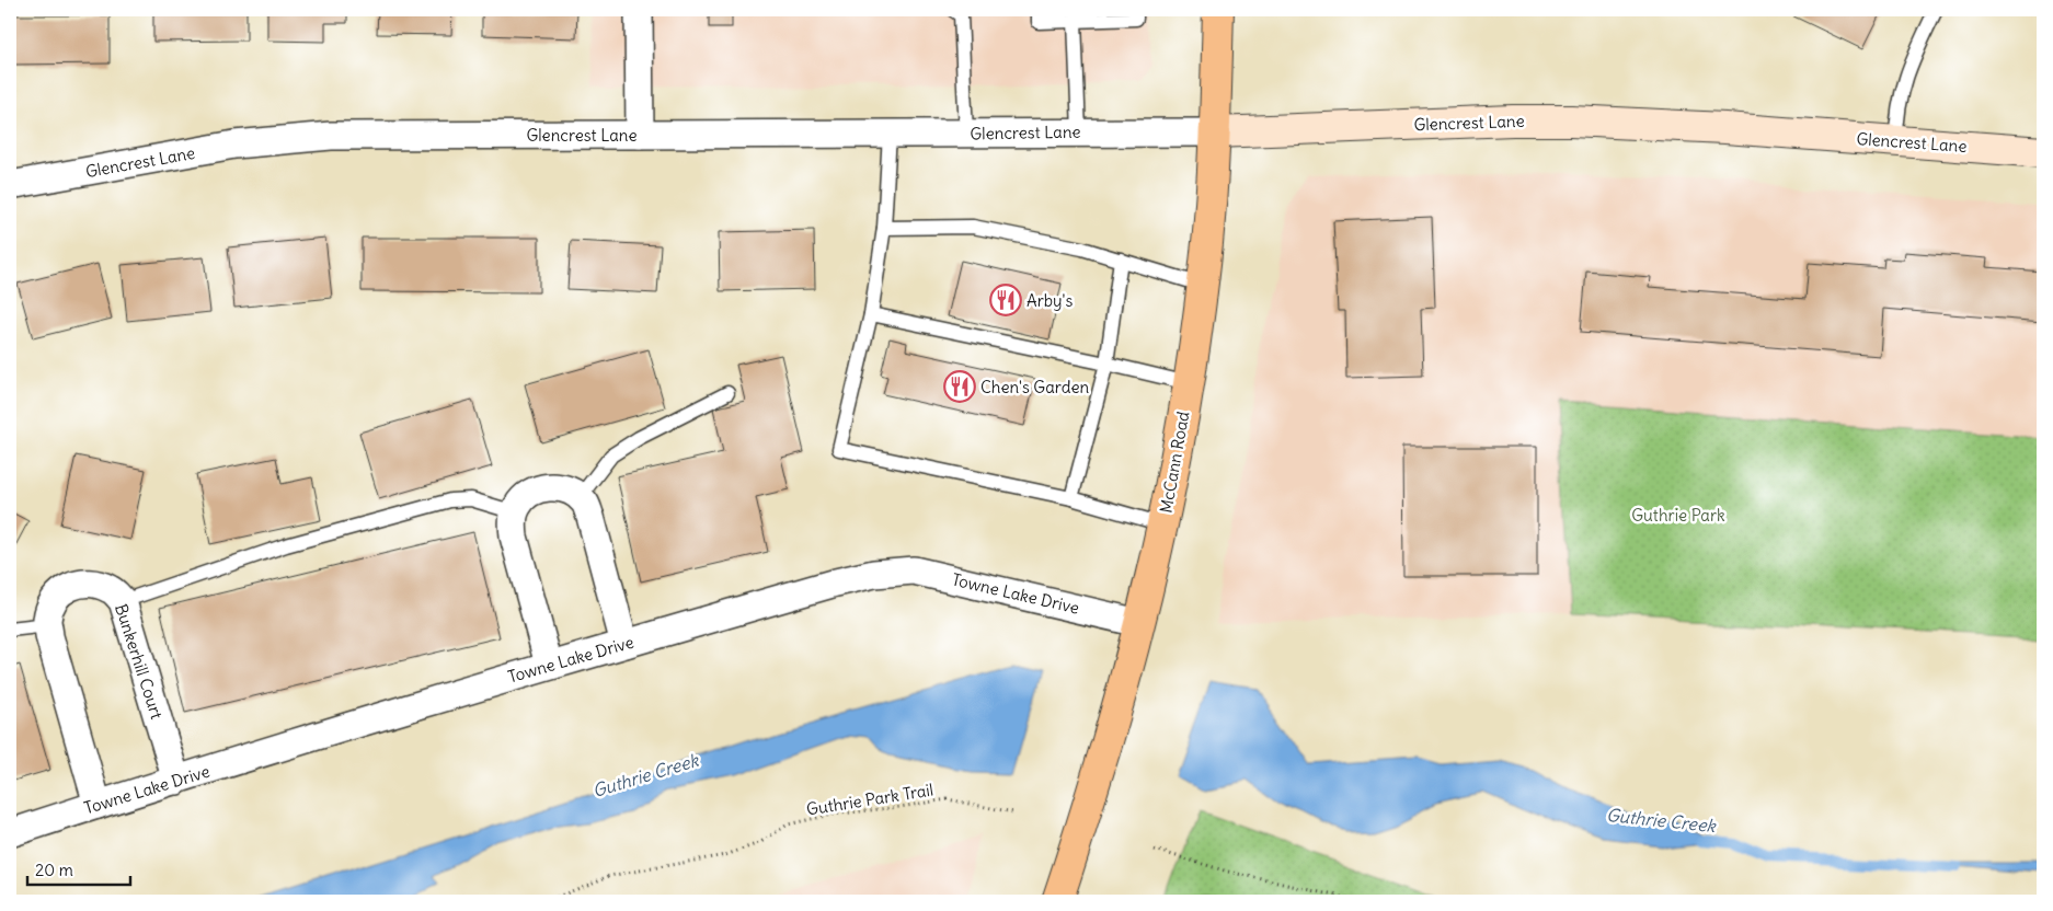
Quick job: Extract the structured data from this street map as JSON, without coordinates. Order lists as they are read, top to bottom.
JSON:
{
  "streets": {
    "main road": ["McCann Road"],
    "street": ["Glencrest Lane", "Towne Lake Drive", "Bunkerhill Court"],
    "path": ["Guthrie Park Trail"]
  },
  "crossings": [
    ["Glencrest Lane", "McCann Road"],
    ["McCann Road", "Towne Lake Drive"],
    ["Towne Lake Drive", "Bunkerhill Court"]
  ],
  "water": ["Guthrie Creek"],
  "parks": ["Guthrie Park"],
  "places": {
    "restaurant": ["Arby's", "Chen's Garden"]
  },
  "scale_bar": "20 m"
}
